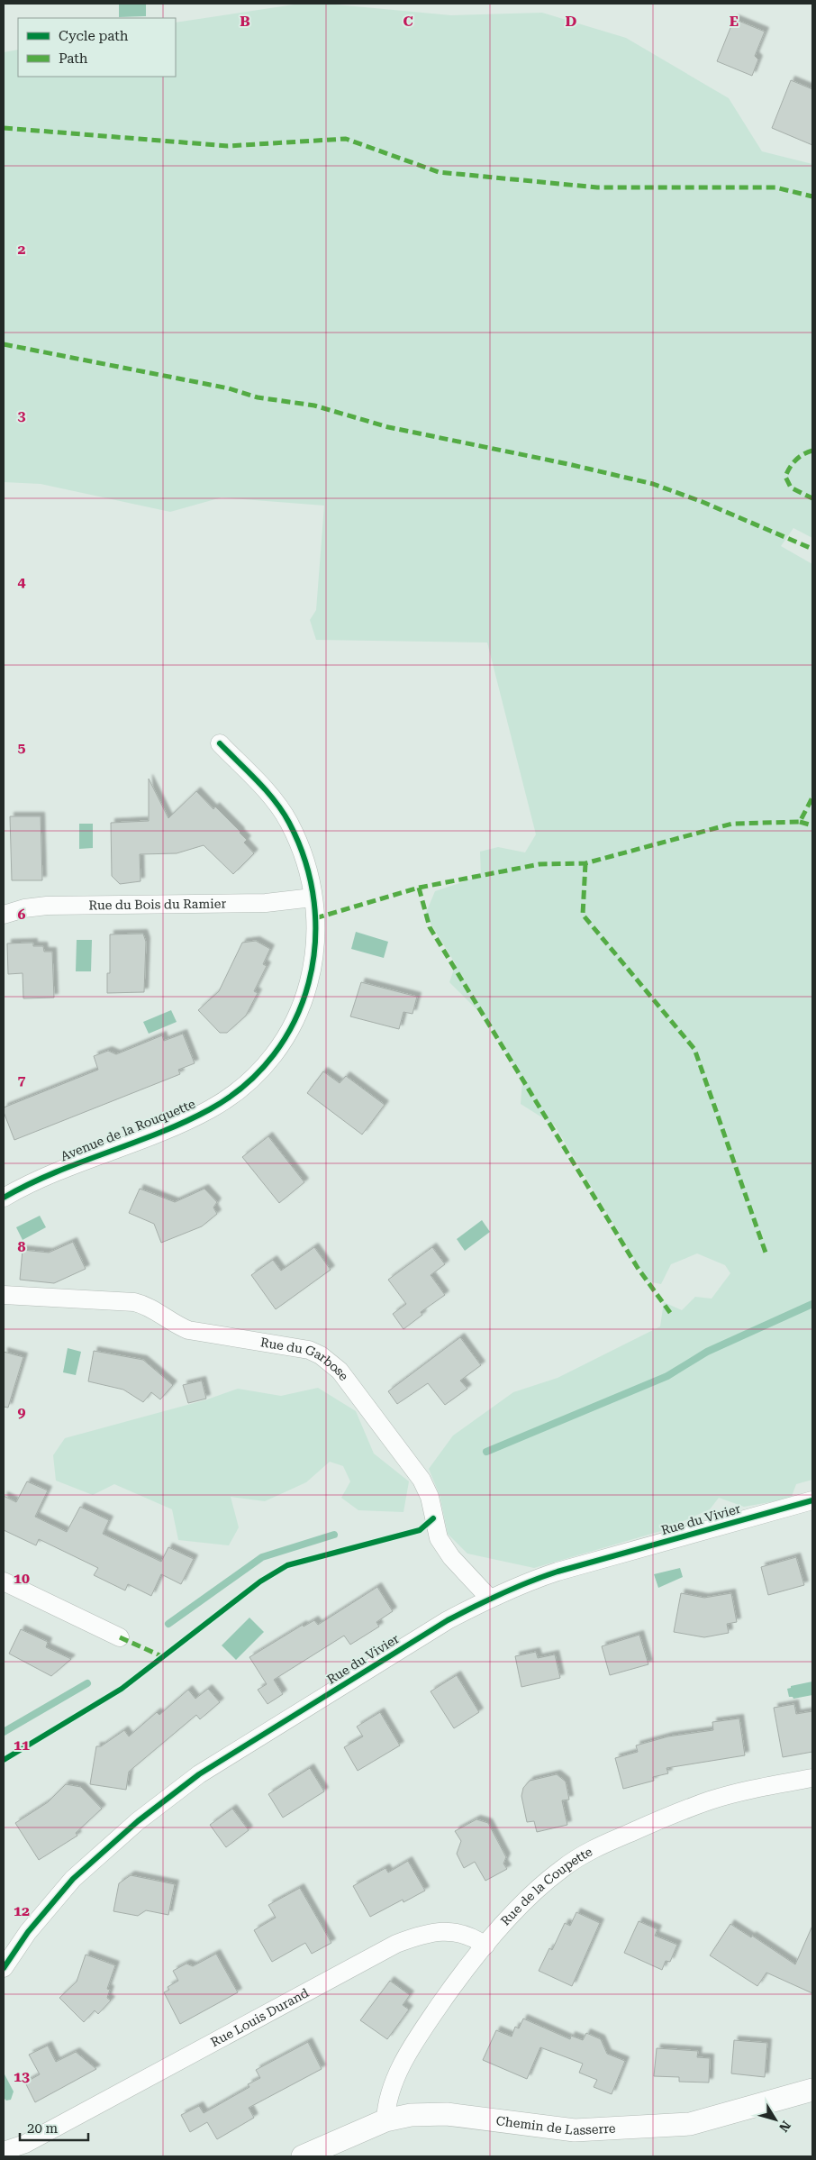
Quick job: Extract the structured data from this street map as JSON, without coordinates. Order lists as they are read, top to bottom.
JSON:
{
  "streets": {
    "street": [
      "Rue du Bois du Ramier",
      "Avenue de la Rouquette",
      "Rue du Garbose",
      "Rue du Vivier",
      "Rue de la Coupette",
      "Rue Louis Durand",
      "Chemin de Lasserre"
    ]
  },
  "crossings": [
    ["Rue du Bois du Ramier", "Avenue de la Rouquette"],
    ["Rue du Garbose", "Rue du Vivier"],
    ["Rue de la Coupette", "Rue Louis Durand"],
    ["Rue de la Coupette", "Chemin de Lasserre"]
  ],
  "legend": ["Cycle path", "Path"],
  "scale_bar": "20 m",
  "north": "bottom right",
  "grid": {
    "columns": [
      "B",
      "C",
      "D",
      "E"
    ],
    "rows": [
      "2",
      "3",
      "4",
      "5",
      "6",
      "7",
      "8",
      "9",
      "10",
      "11",
      "12",
      "13"
    ]
  }
}
